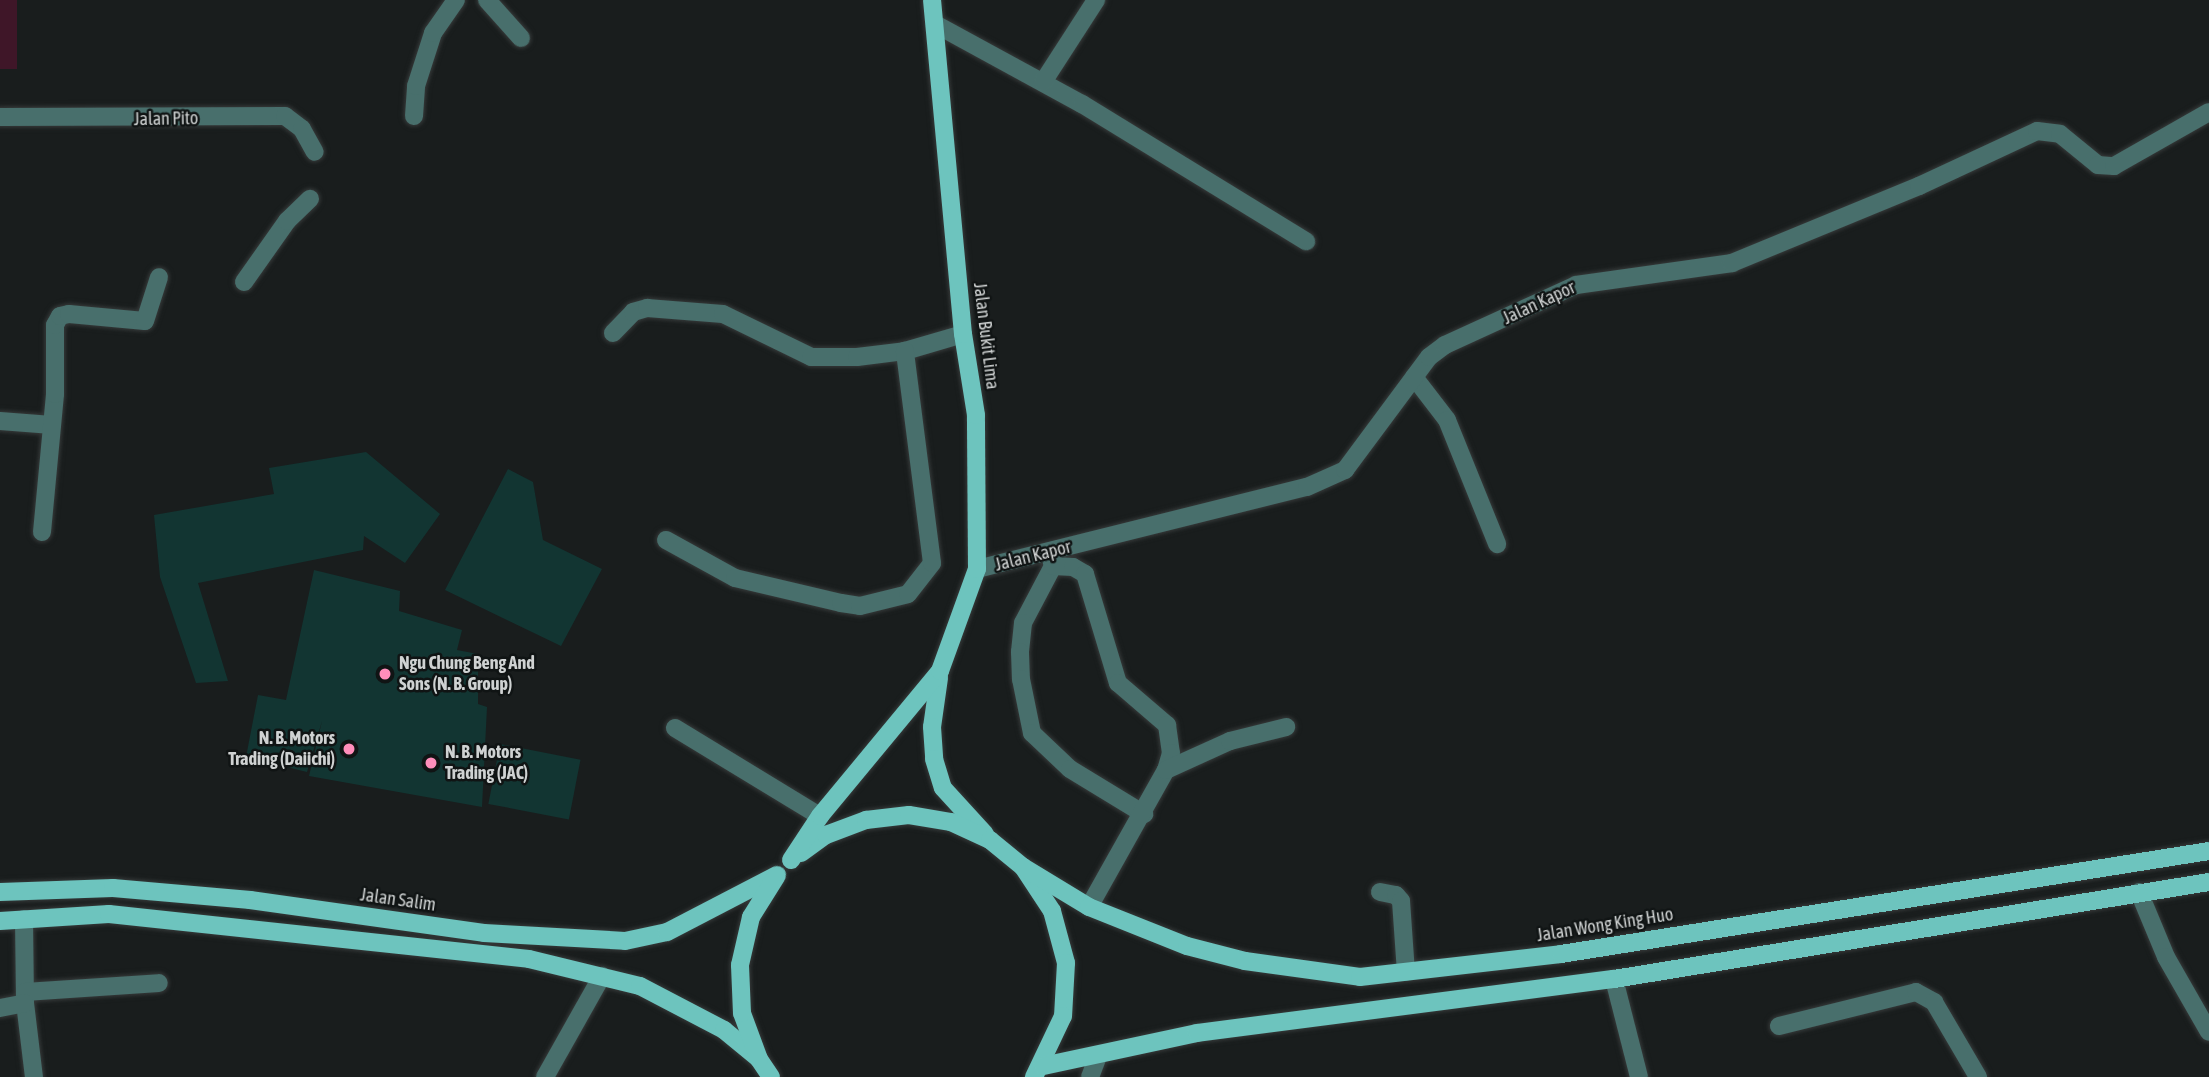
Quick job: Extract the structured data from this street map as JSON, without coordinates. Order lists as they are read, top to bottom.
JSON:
{
  "streets": {
    "main road": ["Jalan Bukit Lima", "Jalan Salim", "Jalan Wong King Huo"],
    "street": ["Jalan Pito", "Jalan Kapor"]
  },
  "crossings": [
    ["Jalan Kapor", "Jalan Bukit Lima"]
  ],
  "places": ["Ngu Chung Beng And Sons (N. B. Group)", "N. B. Motors Trading (Daiichi)", "N. B. Motors Trading (JAC)"]
}
